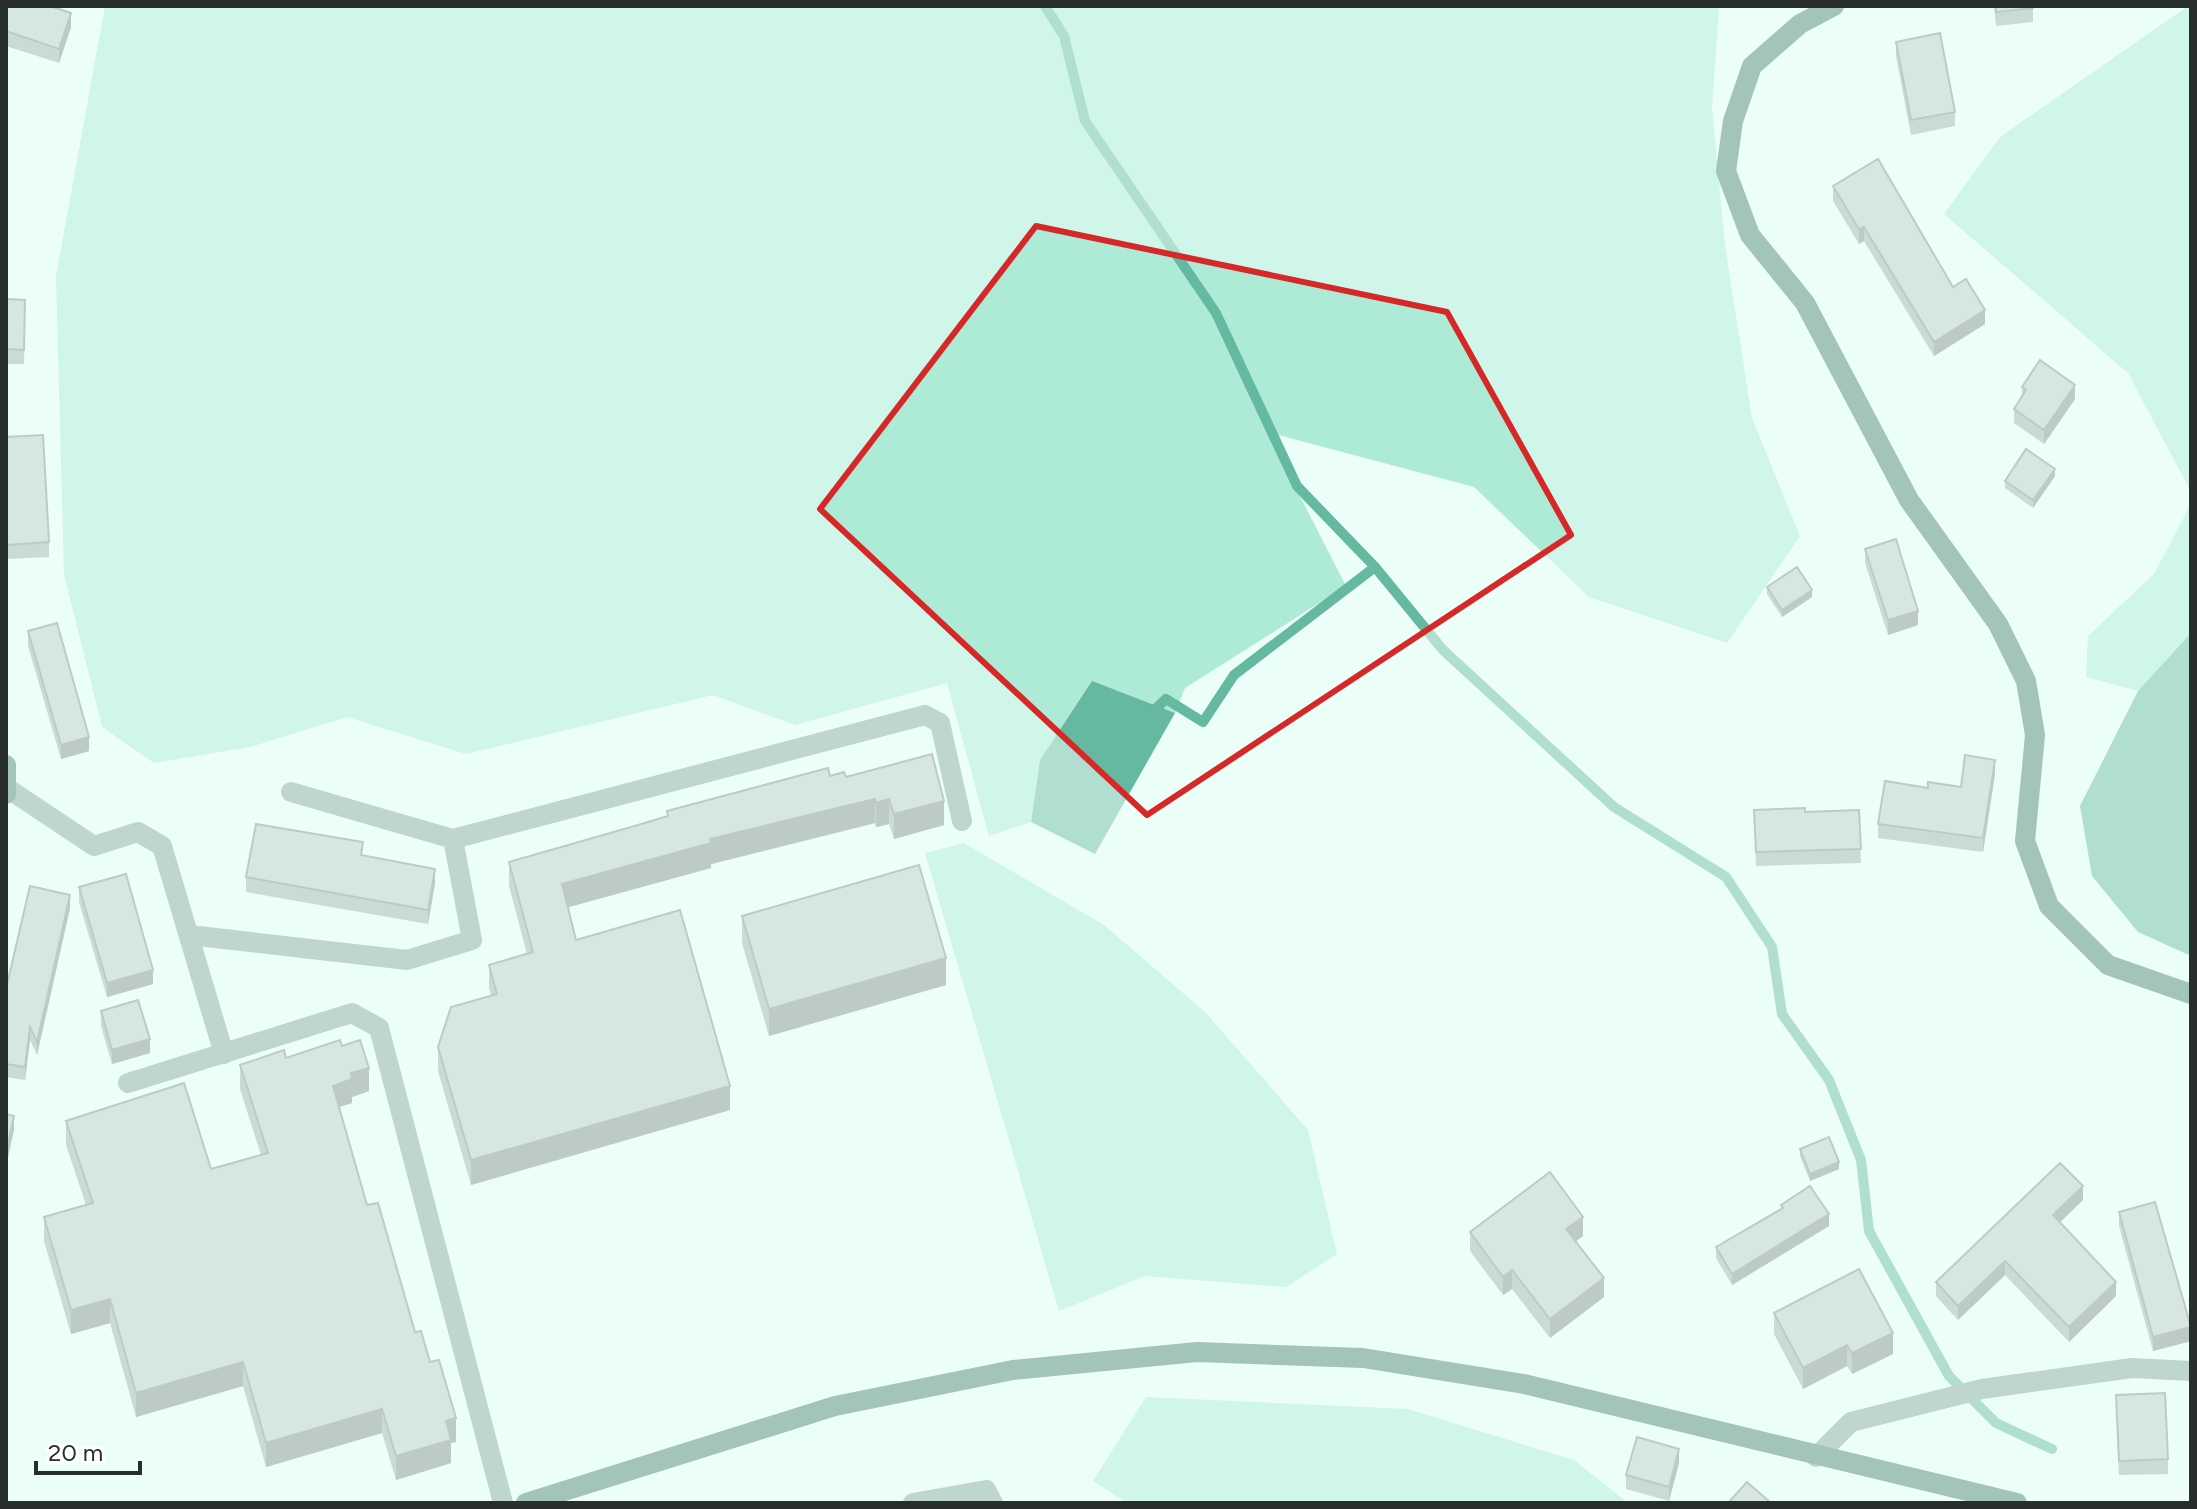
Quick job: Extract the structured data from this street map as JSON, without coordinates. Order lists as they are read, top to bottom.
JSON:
{
  "scale_bar": "20 m"
}
